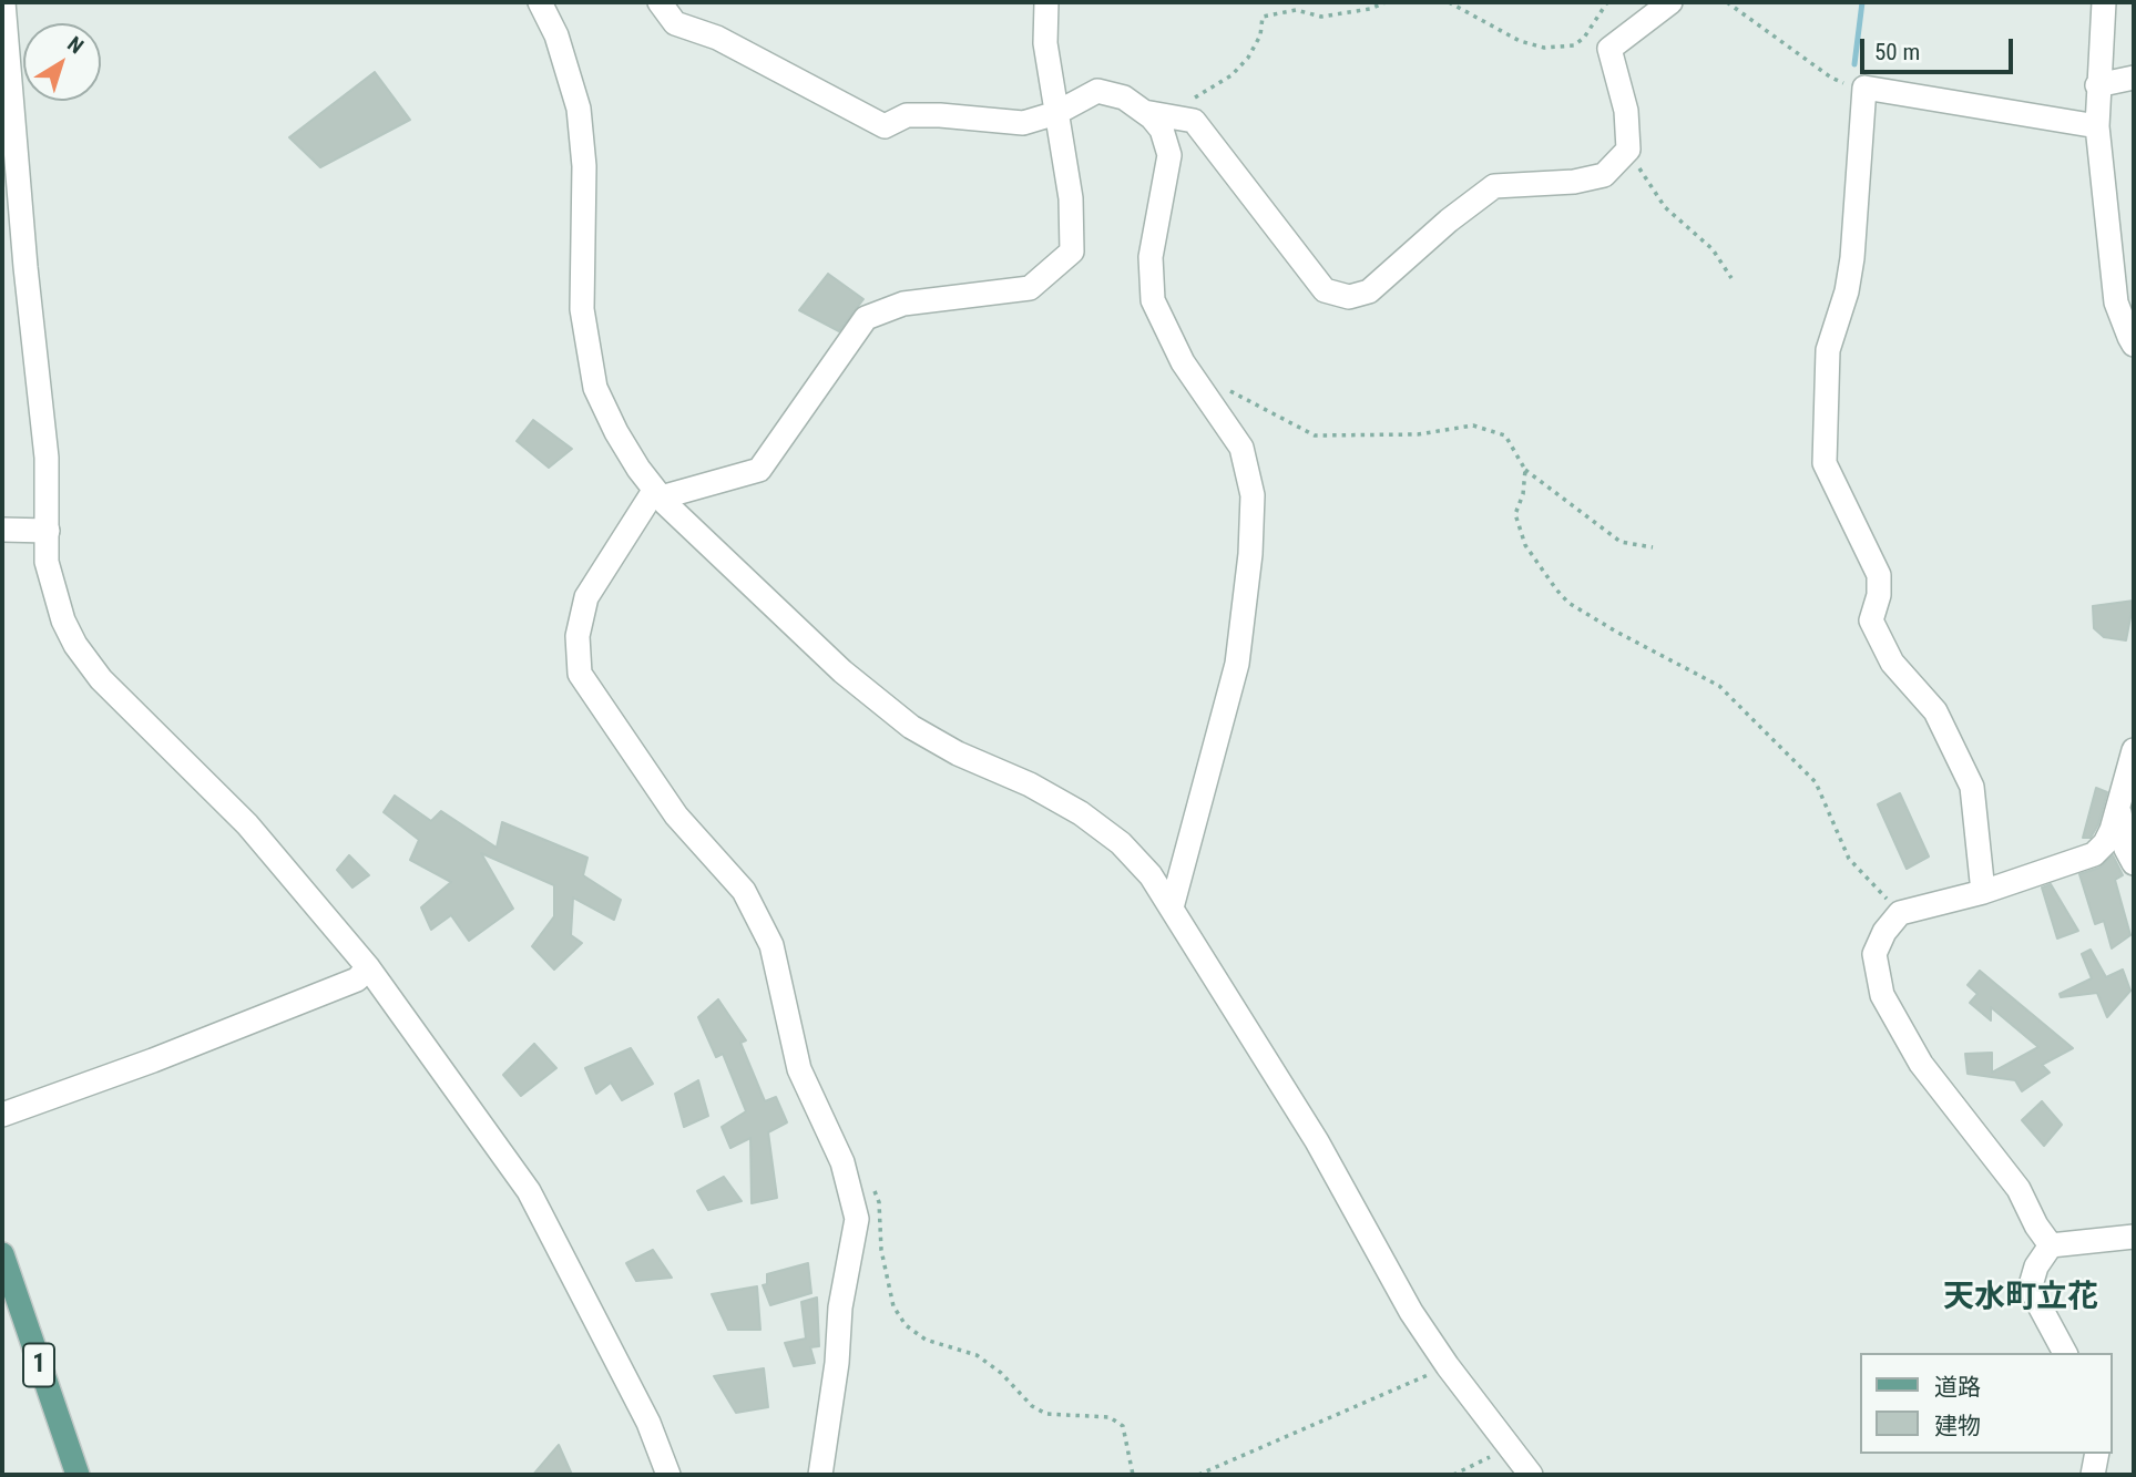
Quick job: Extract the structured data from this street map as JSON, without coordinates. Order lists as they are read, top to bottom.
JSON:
{
  "streets": {
    "main road": ["1"]
  },
  "districts": ["天水町立花"],
  "legend": ["道路", "建物"],
  "scale_bar": "50 m",
  "north": "top right"
}
